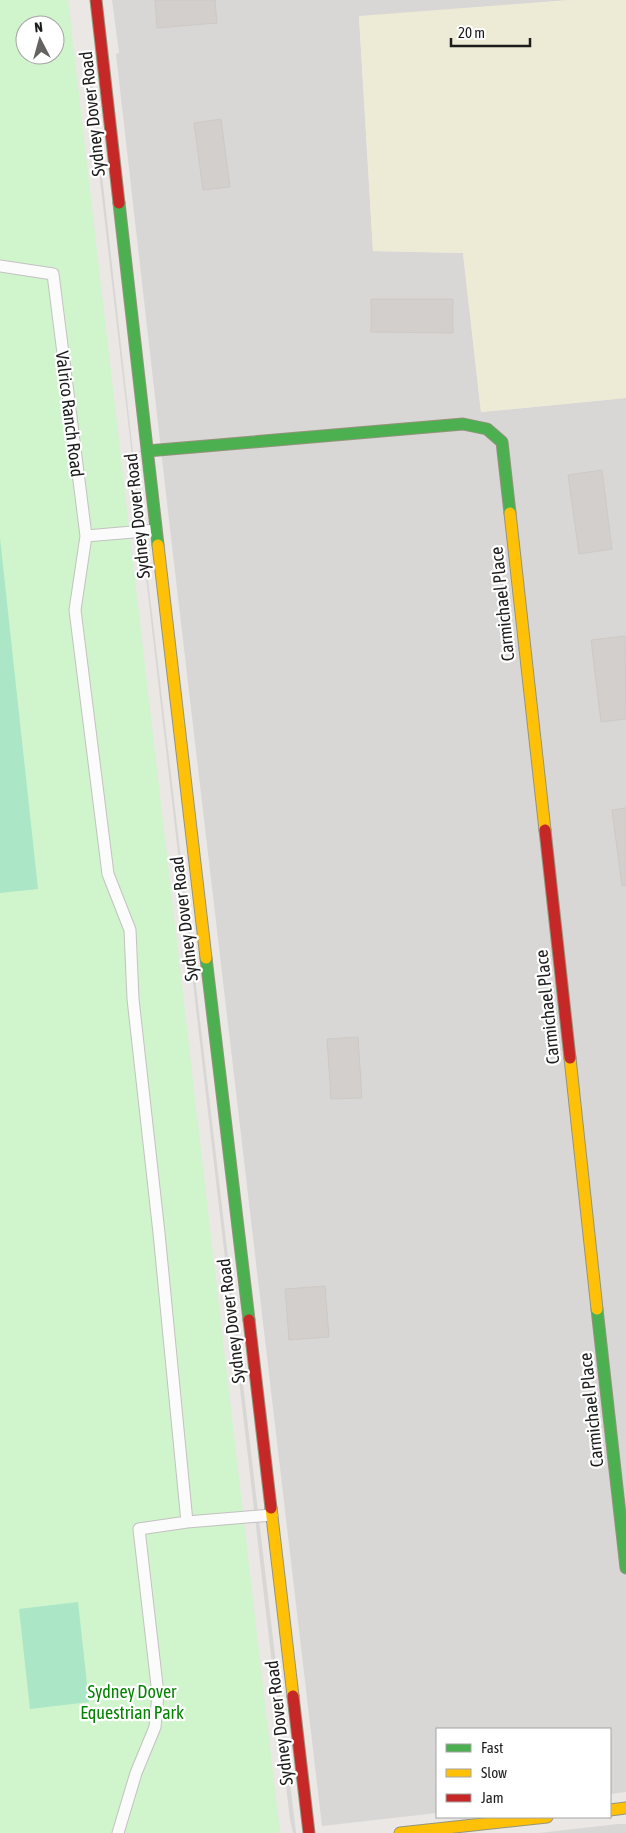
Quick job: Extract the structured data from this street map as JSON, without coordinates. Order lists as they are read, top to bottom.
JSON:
{
  "streets": {
    "street": ["Sydney Dover Road", "Carmichael Place"],
    "lane": ["Valrico Ranch Road"]
  },
  "crossings": [
    ["Sydney Dover Road", "Carmichael Place"]
  ],
  "parks": ["Sydney Dover Equestrian Park"],
  "legend": ["Fast", "Slow", "Jam"],
  "scale_bar": "20 m",
  "north": "top"
}
